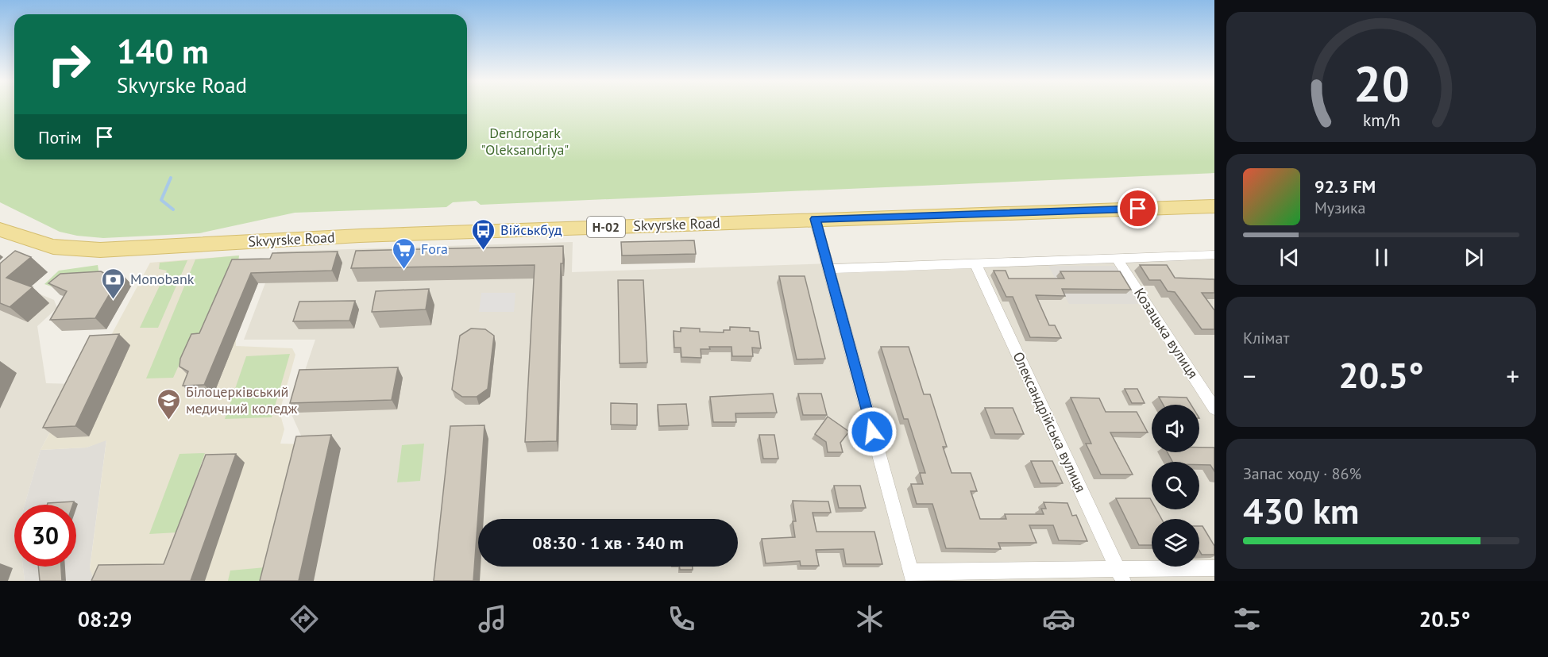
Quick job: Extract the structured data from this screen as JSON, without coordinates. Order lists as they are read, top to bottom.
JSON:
{
  "streets": {
    "main road": ["Skvyrske Road", "Н-02"],
    "street": ["Козацька вулиця", "Олександрійська вулиця"]
  },
  "parks": ["Dendropark \"Oleksandriya\""],
  "places": {
    "bus stop": ["Військбуд"],
    "supermarket": ["Fora"],
    "bank": ["Monobank"],
    "school or university": ["Білоцерківський медичний коледж"]
  },
  "page": {
    "turn": ["140 m", "Skvyrske Road"],
    "then": "Потім",
    "song": ["92.3 FM", "Музика"],
    "tile": [
      "Клімат",
      ["Запас ходу · 86%", "430 km"]
    ],
    "heat": ["−", "20.5°", "+"],
    "limit": "30",
    "trip": "08:30 · 1 хв · 340 m",
    "tabs": ["08:29", "20.5°"],
    "gauge": ["20", "km/h"]
  }
}
